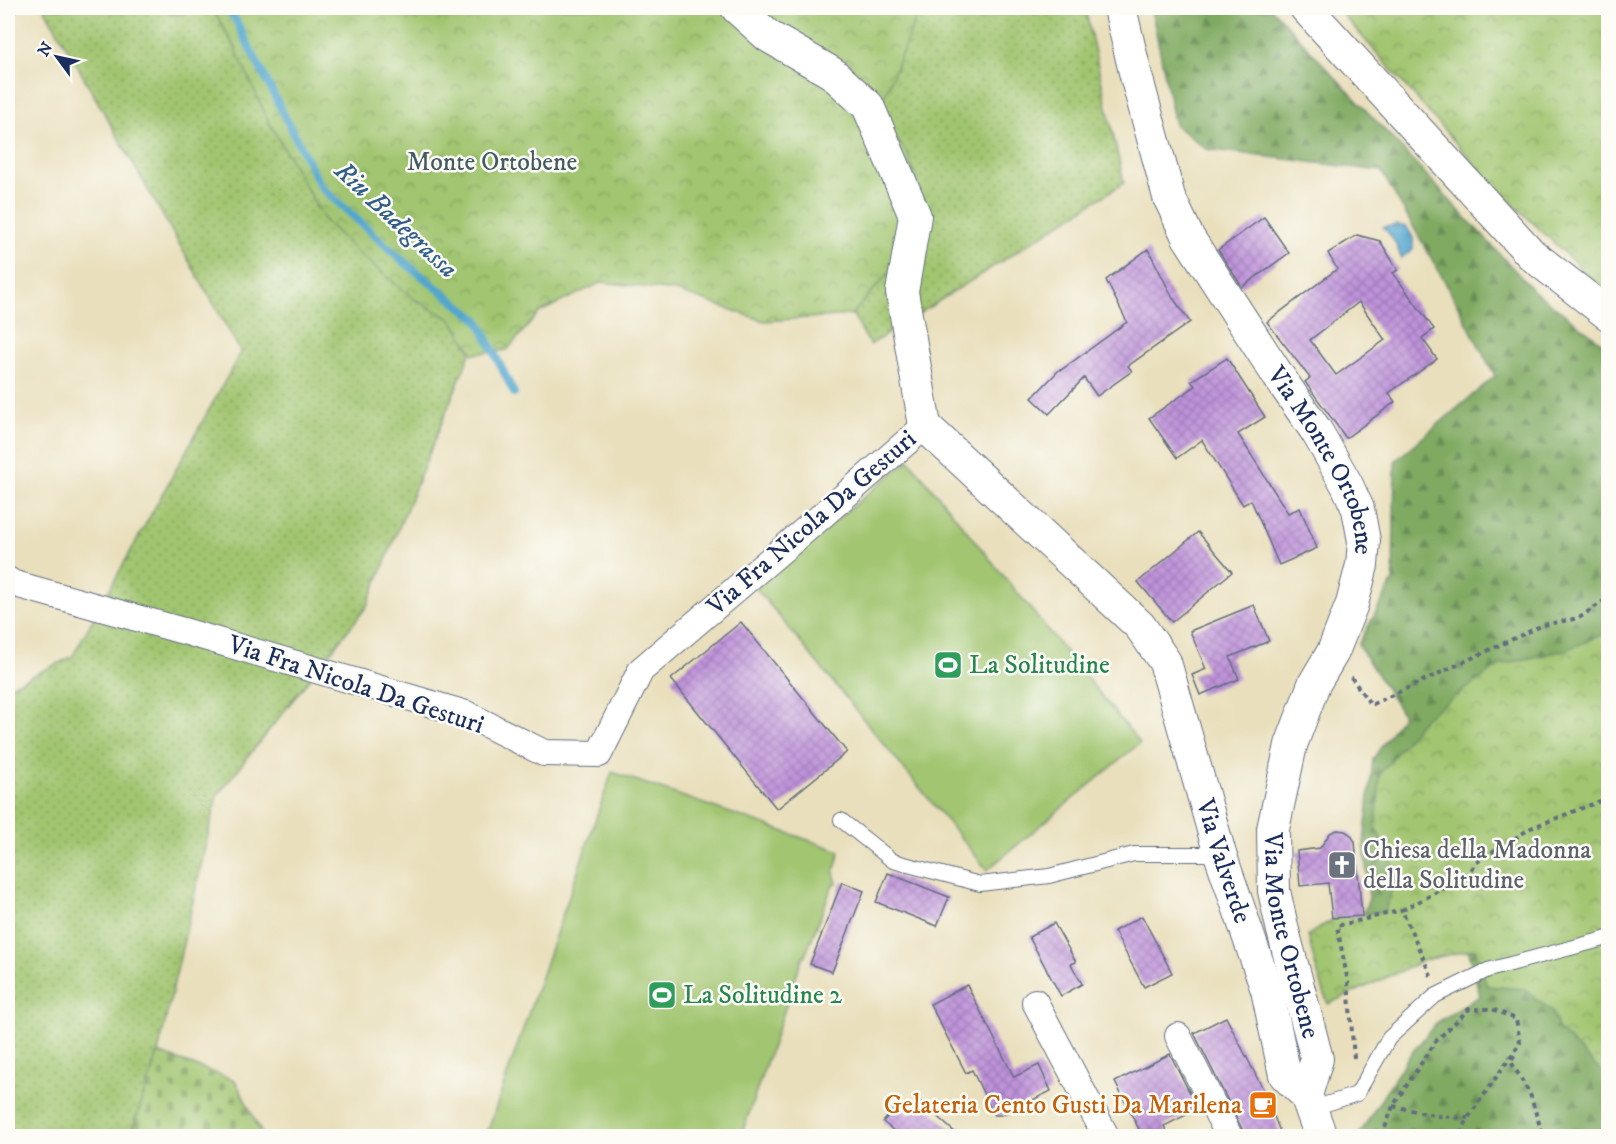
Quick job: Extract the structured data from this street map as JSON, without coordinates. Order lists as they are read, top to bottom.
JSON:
{
  "streets": {
    "street": ["Via Monte Ortobene", "Via Fra Nicola Da Gesturi", "Via Valverde"]
  },
  "crossings": [
    ["Via Monte Ortobene", "Via Valverde"],
    ["Via Fra Nicola Da Gesturi", "Via Valverde"]
  ],
  "water": ["Riu Badegrassa"],
  "parks": ["Monte Ortobene"],
  "places": {
    "sports": ["La Solitudine", "La Solitudine 2"],
    "church": ["Chiesa della Madonna della Solitudine"],
    "cafe": ["Gelateria Cento Gusti Da Marilena"]
  },
  "north": "top left"
}
